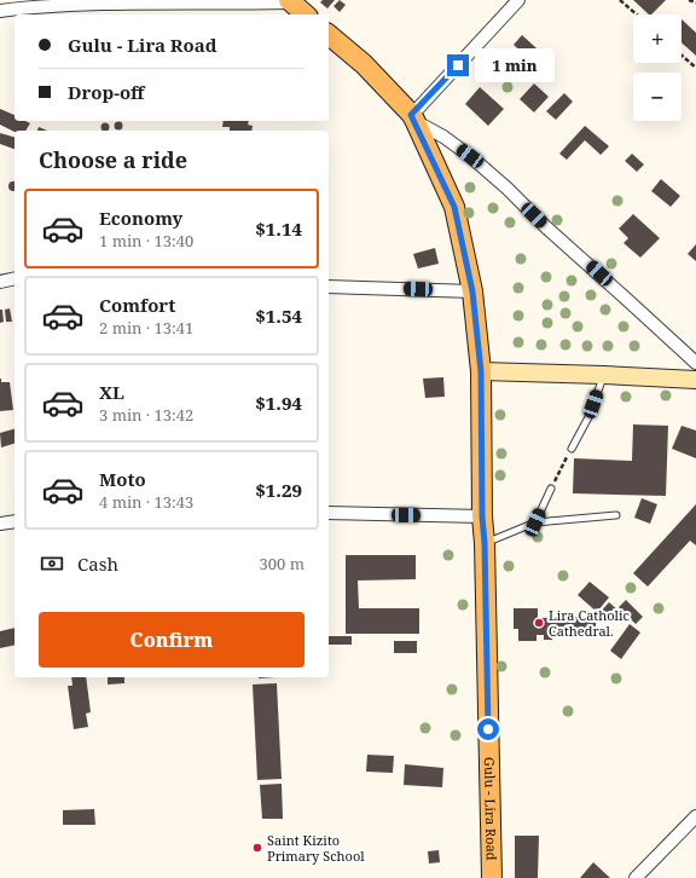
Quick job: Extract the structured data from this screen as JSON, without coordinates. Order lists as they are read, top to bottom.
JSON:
{
  "streets": {
    "main road": ["Gulu - Lira Road"]
  },
  "places": ["Lira Catholic Cathedral.", "Saint Kizito Primary School"],
  "page": {
    "map_buttons": ["+", "−"],
    "banner": ["Gulu - Lira Road", "Drop-off"],
    "bubble": "1 min",
    "heading": "Choose a ride",
    "list": [
      {
        "name": "Economy",
        "note": "1 min · 13:40",
        "value": "$1.14"
      },
      {
        "name": "Comfort",
        "note": "2 min · 13:41",
        "value": "$1.54"
      },
      {
        "name": "XL",
        "note": "3 min · 13:42",
        "value": "$1.94"
      },
      {
        "name": "Moto",
        "note": "4 min · 13:43",
        "value": "$1.29"
      }
    ],
    "pay": ["Cash", "300 m"],
    "buttons": "Confirm"
  }
}
